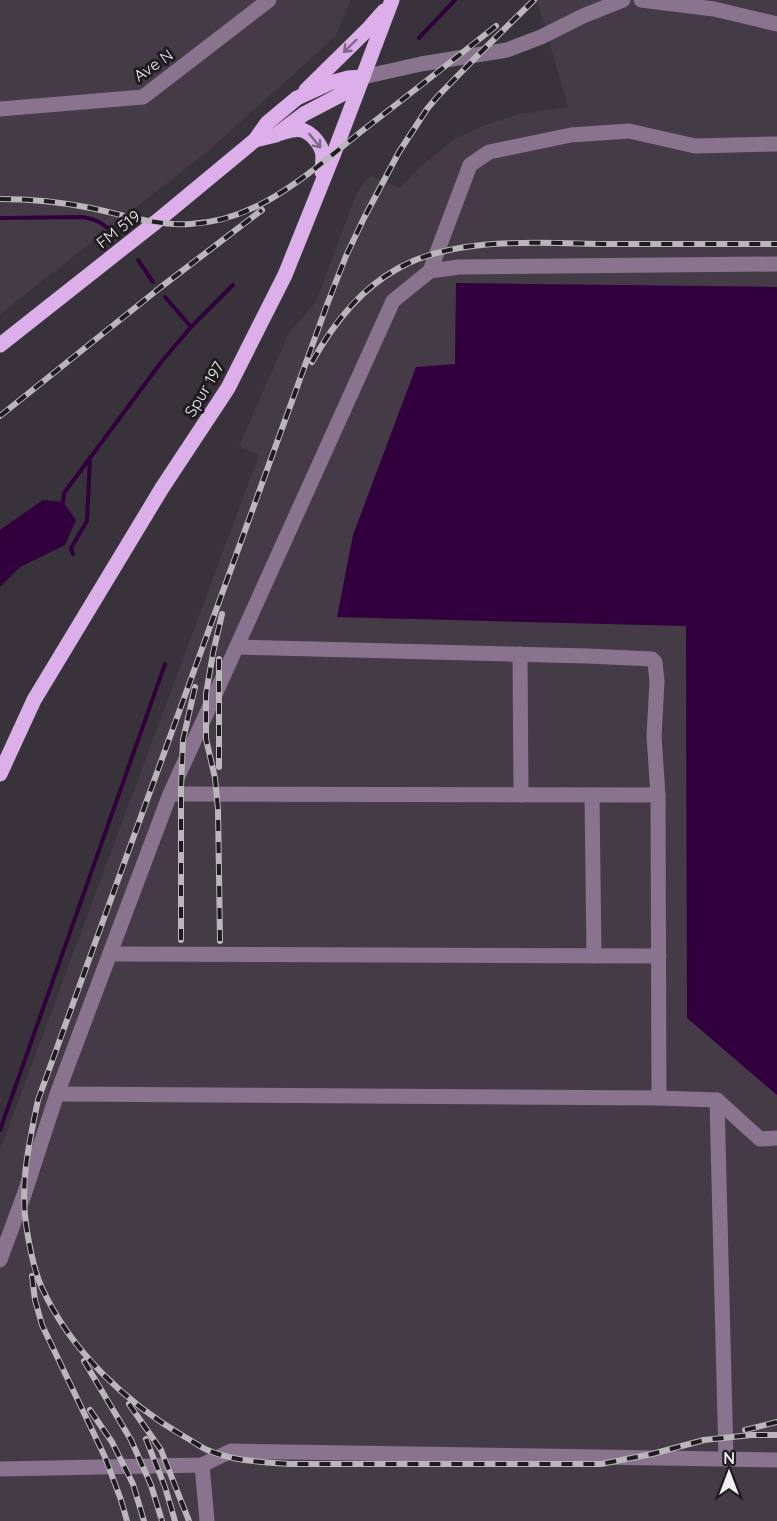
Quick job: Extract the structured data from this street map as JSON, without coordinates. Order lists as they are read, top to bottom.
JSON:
{
  "streets": {
    "main road": ["FM 519", "Spur 197"],
    "street": ["Ave N"]
  },
  "crossings": [
    ["FM 519", "Spur 197"]
  ],
  "north": "top"
}
